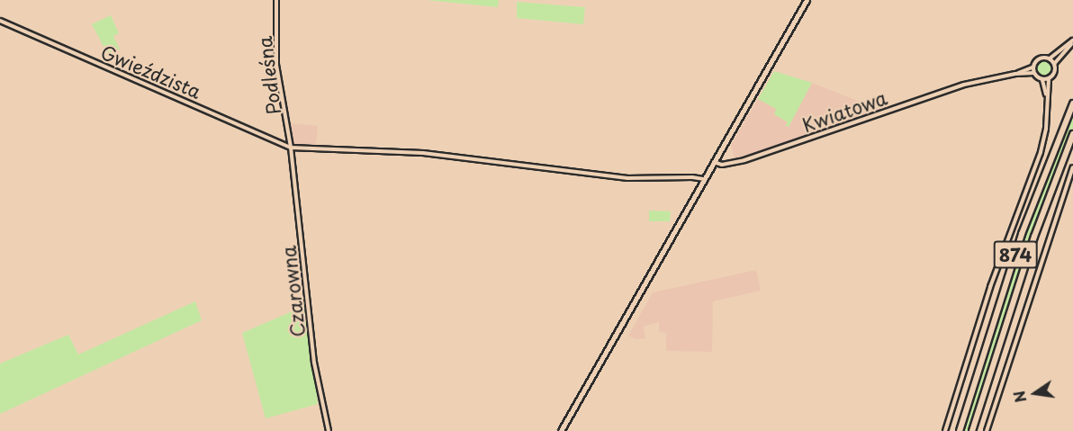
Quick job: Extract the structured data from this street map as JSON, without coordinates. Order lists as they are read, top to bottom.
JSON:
{
  "streets": {
    "main road": ["874"],
    "street": [
      "Gwieździsta",
      "Podleśna",
      "Kwiatowa",
      "Czarowna"
    ]
  },
  "crossings": [
    ["Gwieździsta", "Podleśna"],
    ["Gwieździsta", "Czarowna"],
    ["Podleśna", "Czarowna"]
  ],
  "north": "left"
}
